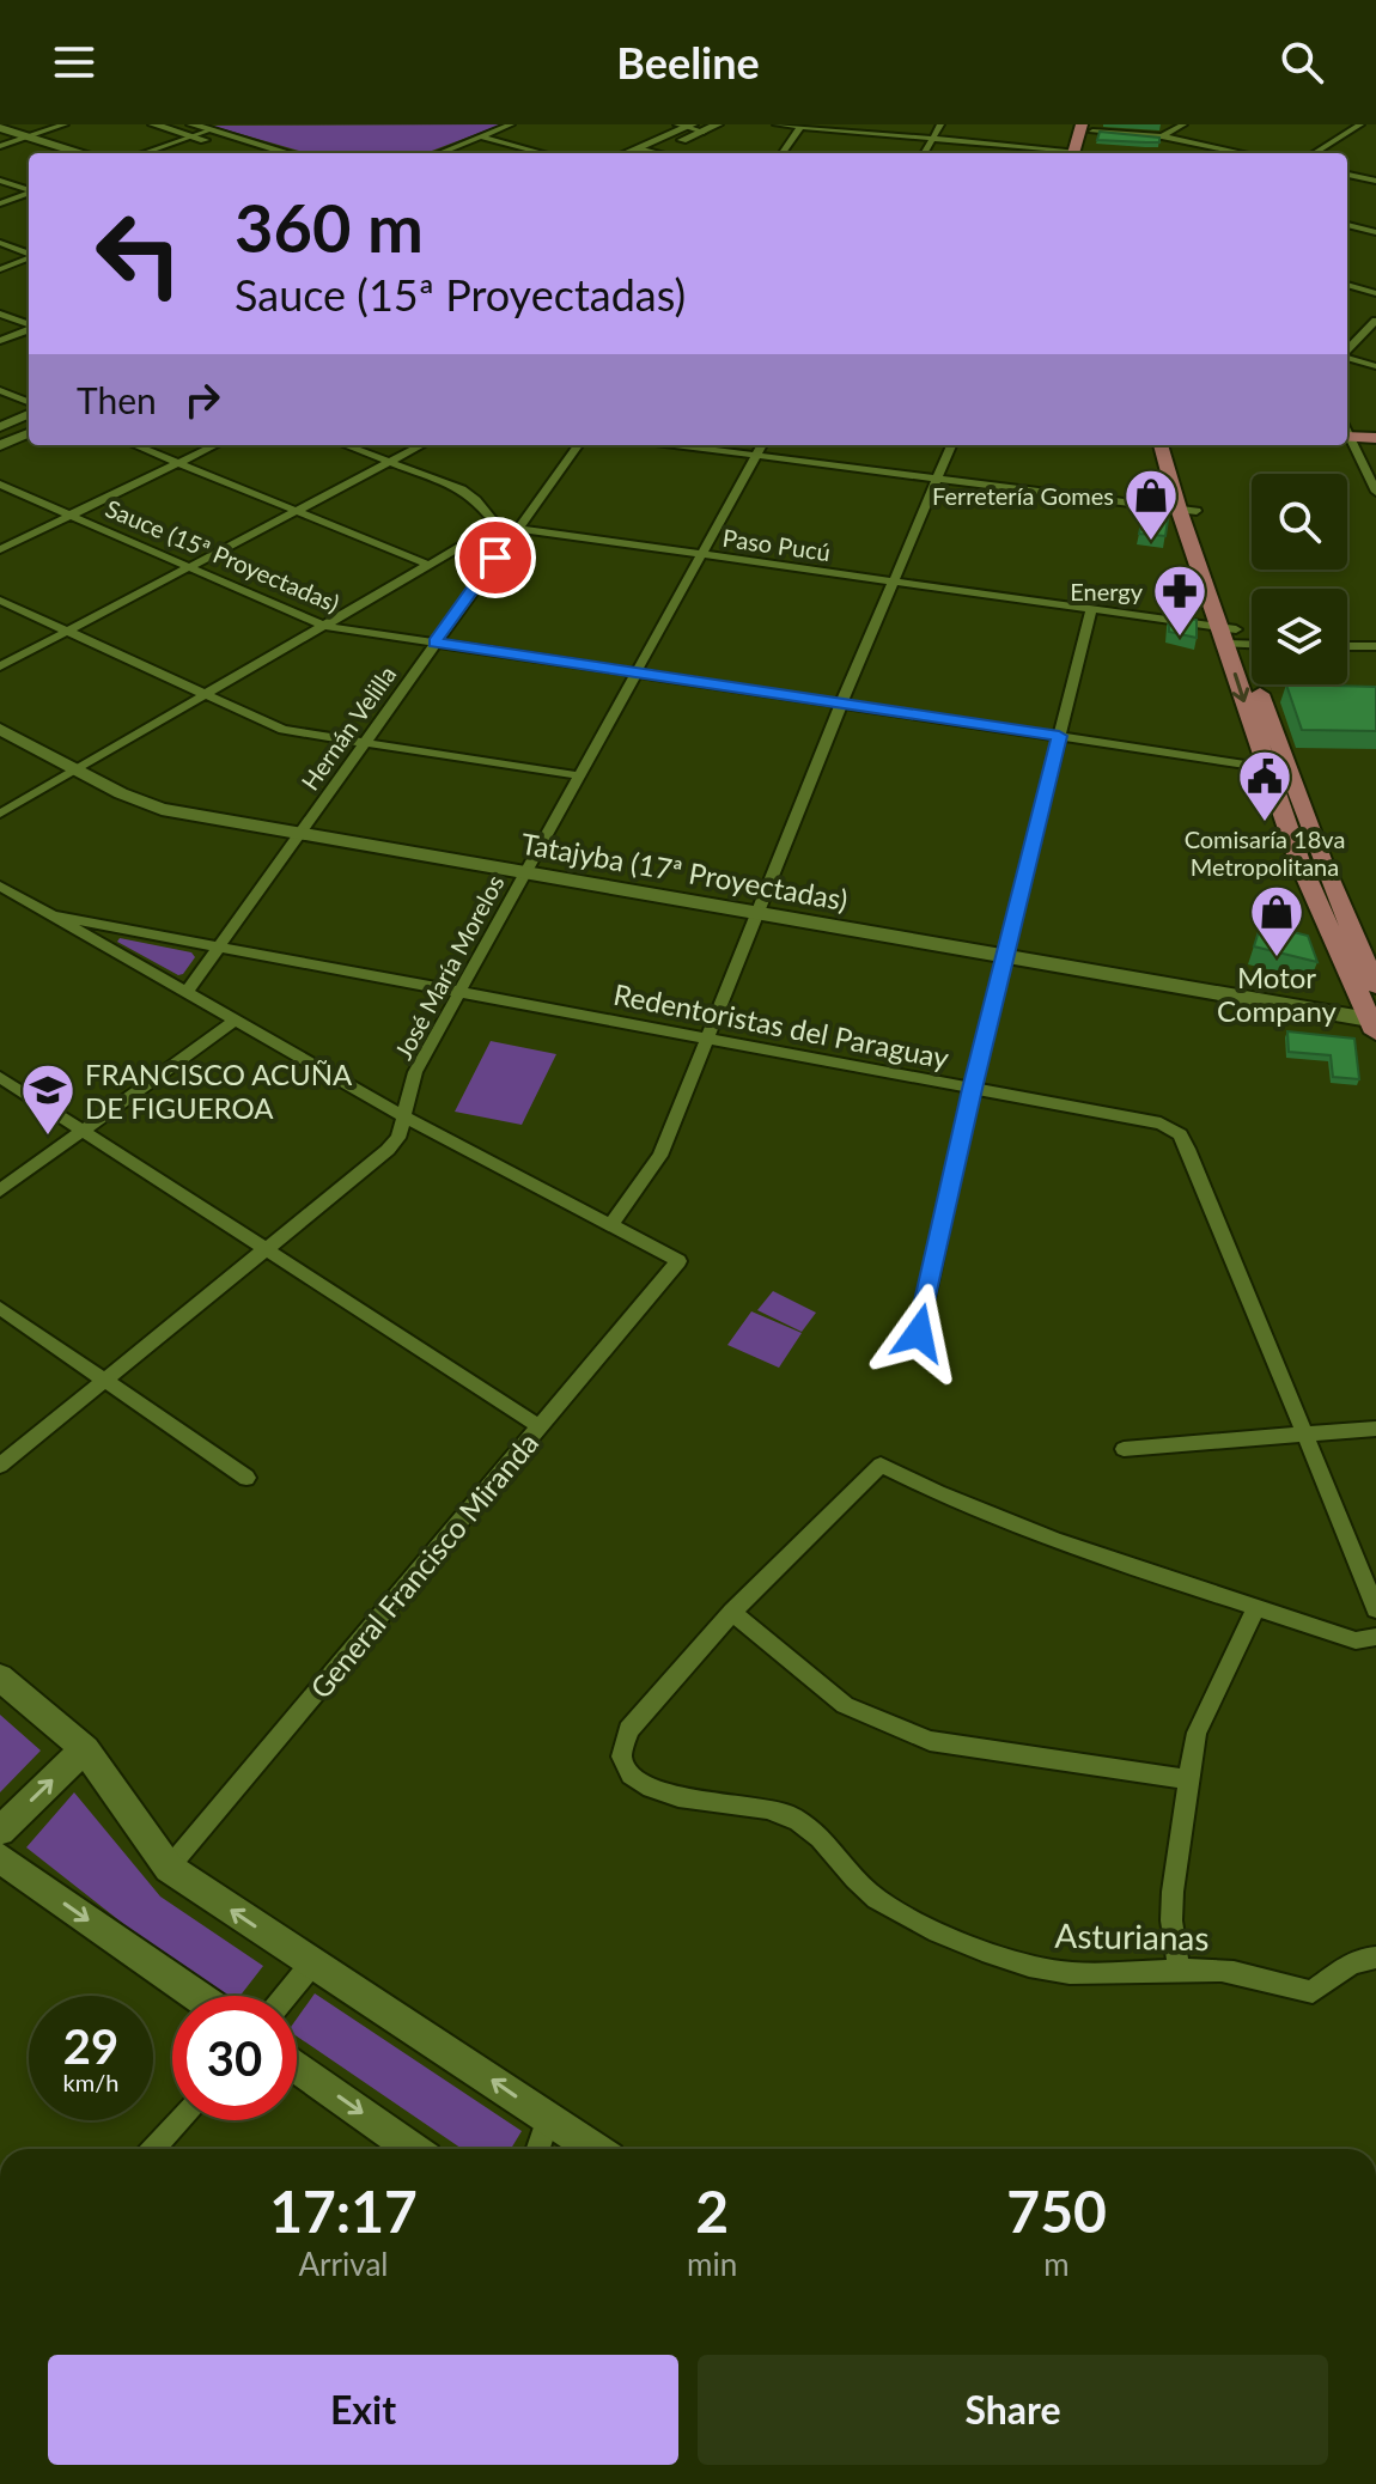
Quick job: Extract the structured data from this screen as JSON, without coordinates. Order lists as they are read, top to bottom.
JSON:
{
  "streets": {
    "street": [
      "Paso Pucú",
      "Sauce (15ª Proyectadas)",
      "Hernán Velilla",
      "Tatajyba (17ª Proyectadas)",
      "José María Morelos",
      "Redentoristas del Paraguay",
      "General Francisco Miranda",
      "Asturianas"
    ]
  },
  "crossings": [
    ["Paso Pucú", "Hernán Velilla"],
    ["Paso Pucú", "José María Morelos"],
    ["Sauce (15ª Proyectadas)", "Hernán Velilla"],
    ["Sauce (15ª Proyectadas)", "José María Morelos"],
    ["Hernán Velilla", "Tatajyba (17ª Proyectadas)"],
    ["Hernán Velilla", "Redentoristas del Paraguay"],
    ["Tatajyba (17ª Proyectadas)", "José María Morelos"],
    ["José María Morelos", "Redentoristas del Paraguay"]
  ],
  "places": {
    "shop": ["Ferretería Gomes", "Motor Company"],
    "pharmacy": ["Energy"],
    "public building": ["Comisaría 18va Metropolitana"],
    "school or university": ["FRANCISCO ACUÑA DE FIGUEROA"]
  },
  "page": {
    "header": "Beeline",
    "turn": ["360 m", "Sauce (15ª Proyectadas)"],
    "then": "Then",
    "speed": "29 km/h",
    "limit": "30",
    "eta": [
      "17:17",
      "Arrival",
      "2",
      "min",
      "750",
      "m"
    ],
    "buttons": ["Exit", "Share"]
  }
}
